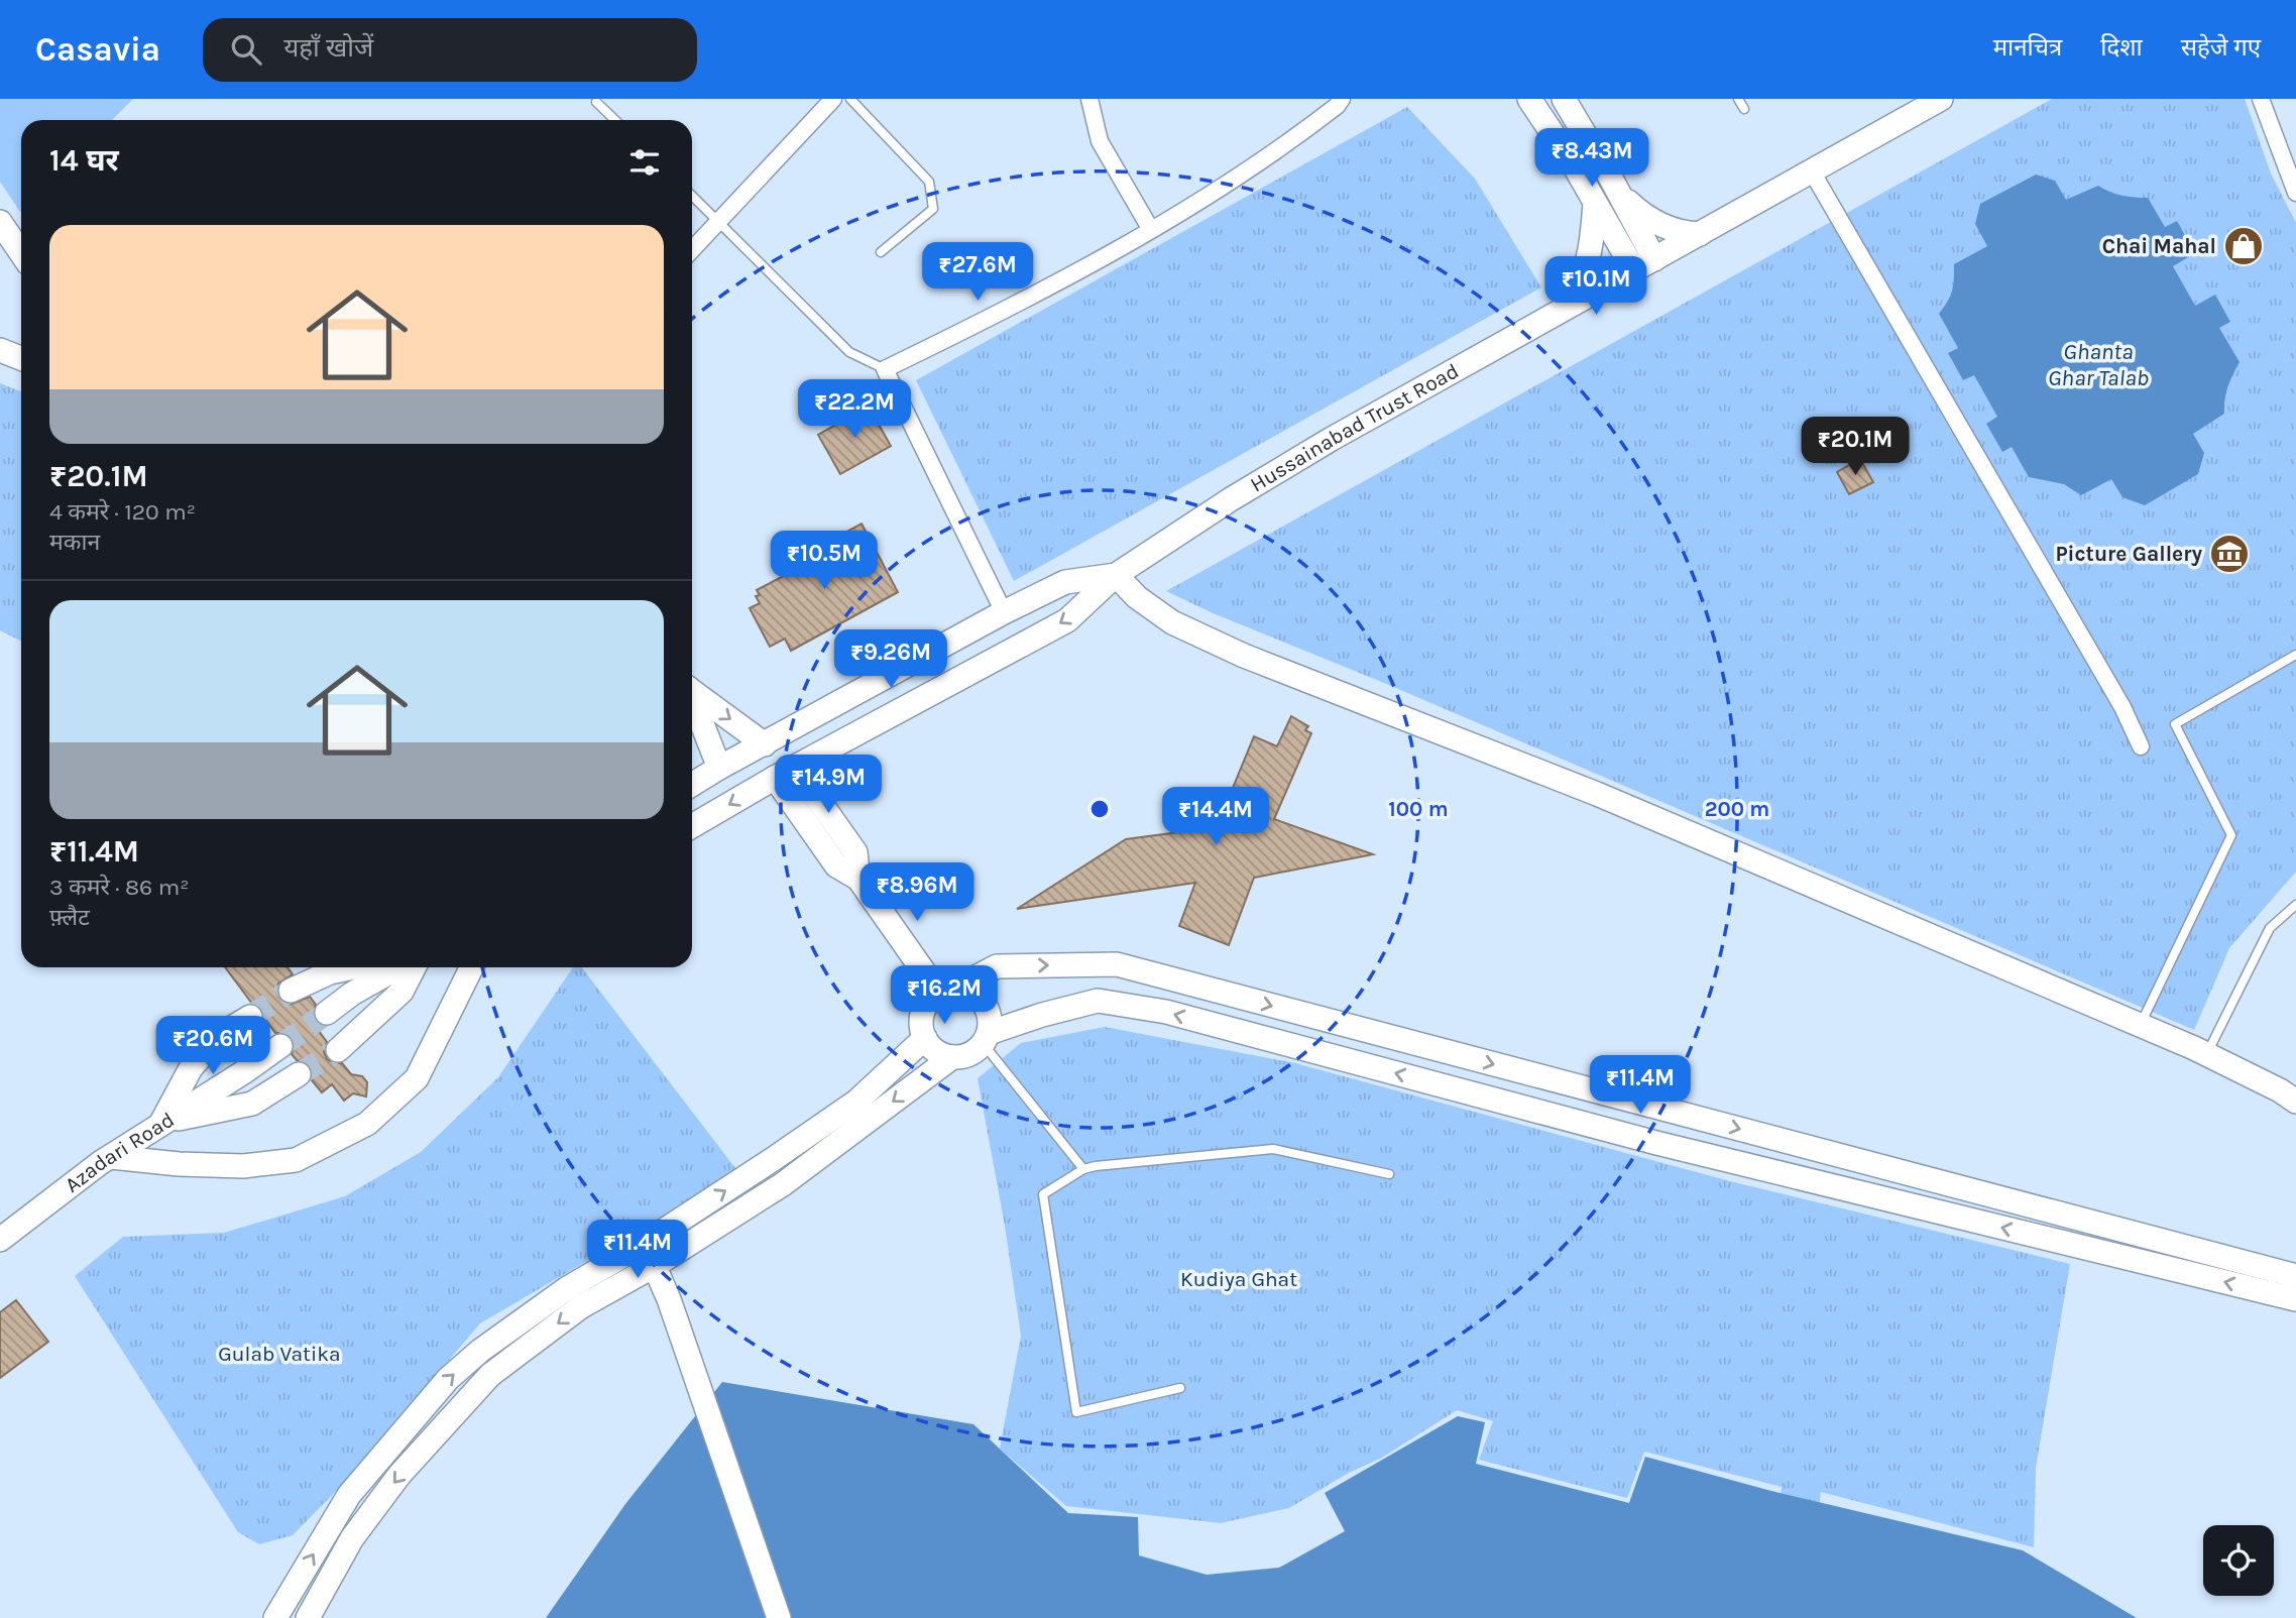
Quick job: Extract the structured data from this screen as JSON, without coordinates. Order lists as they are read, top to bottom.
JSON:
{
  "streets": {
    "street": ["Hussainabad Trust Road", "Azadari Road"]
  },
  "water": ["Ghanta Ghar Talab"],
  "parks": ["Kudiya Ghat", "Gulab Vatika"],
  "places": {
    "shop": ["Chai Mahal"],
    "museum": ["Picture Gallery"]
  },
  "page": {
    "header": "Casavia",
    "search": "यहाँ खोजें",
    "nav": ["मानचित्र", "दिशा", "सहेजे गए"],
    "heading": "14 घर",
    "price": [
      "₹8.43M",
      "₹27.6M",
      "₹10.1M",
      "₹22.2M",
      "₹20.1M",
      "₹10.5M",
      "₹9.26M",
      "₹14.9M",
      "₹14.4M",
      "₹8.96M",
      "₹16.2M",
      "₹20.6M",
      "₹11.4M",
      "₹11.4M"
    ],
    "list": [
      {
        "name": "₹20.1M",
        "note": "4 कमरे · 120 m² · मकान"
      },
      {
        "name": "₹11.4M",
        "note": "3 कमरे · 86 m² · फ़्लैट"
      }
    ]
  },
  "rings": ["100 m", "200 m"]
}
